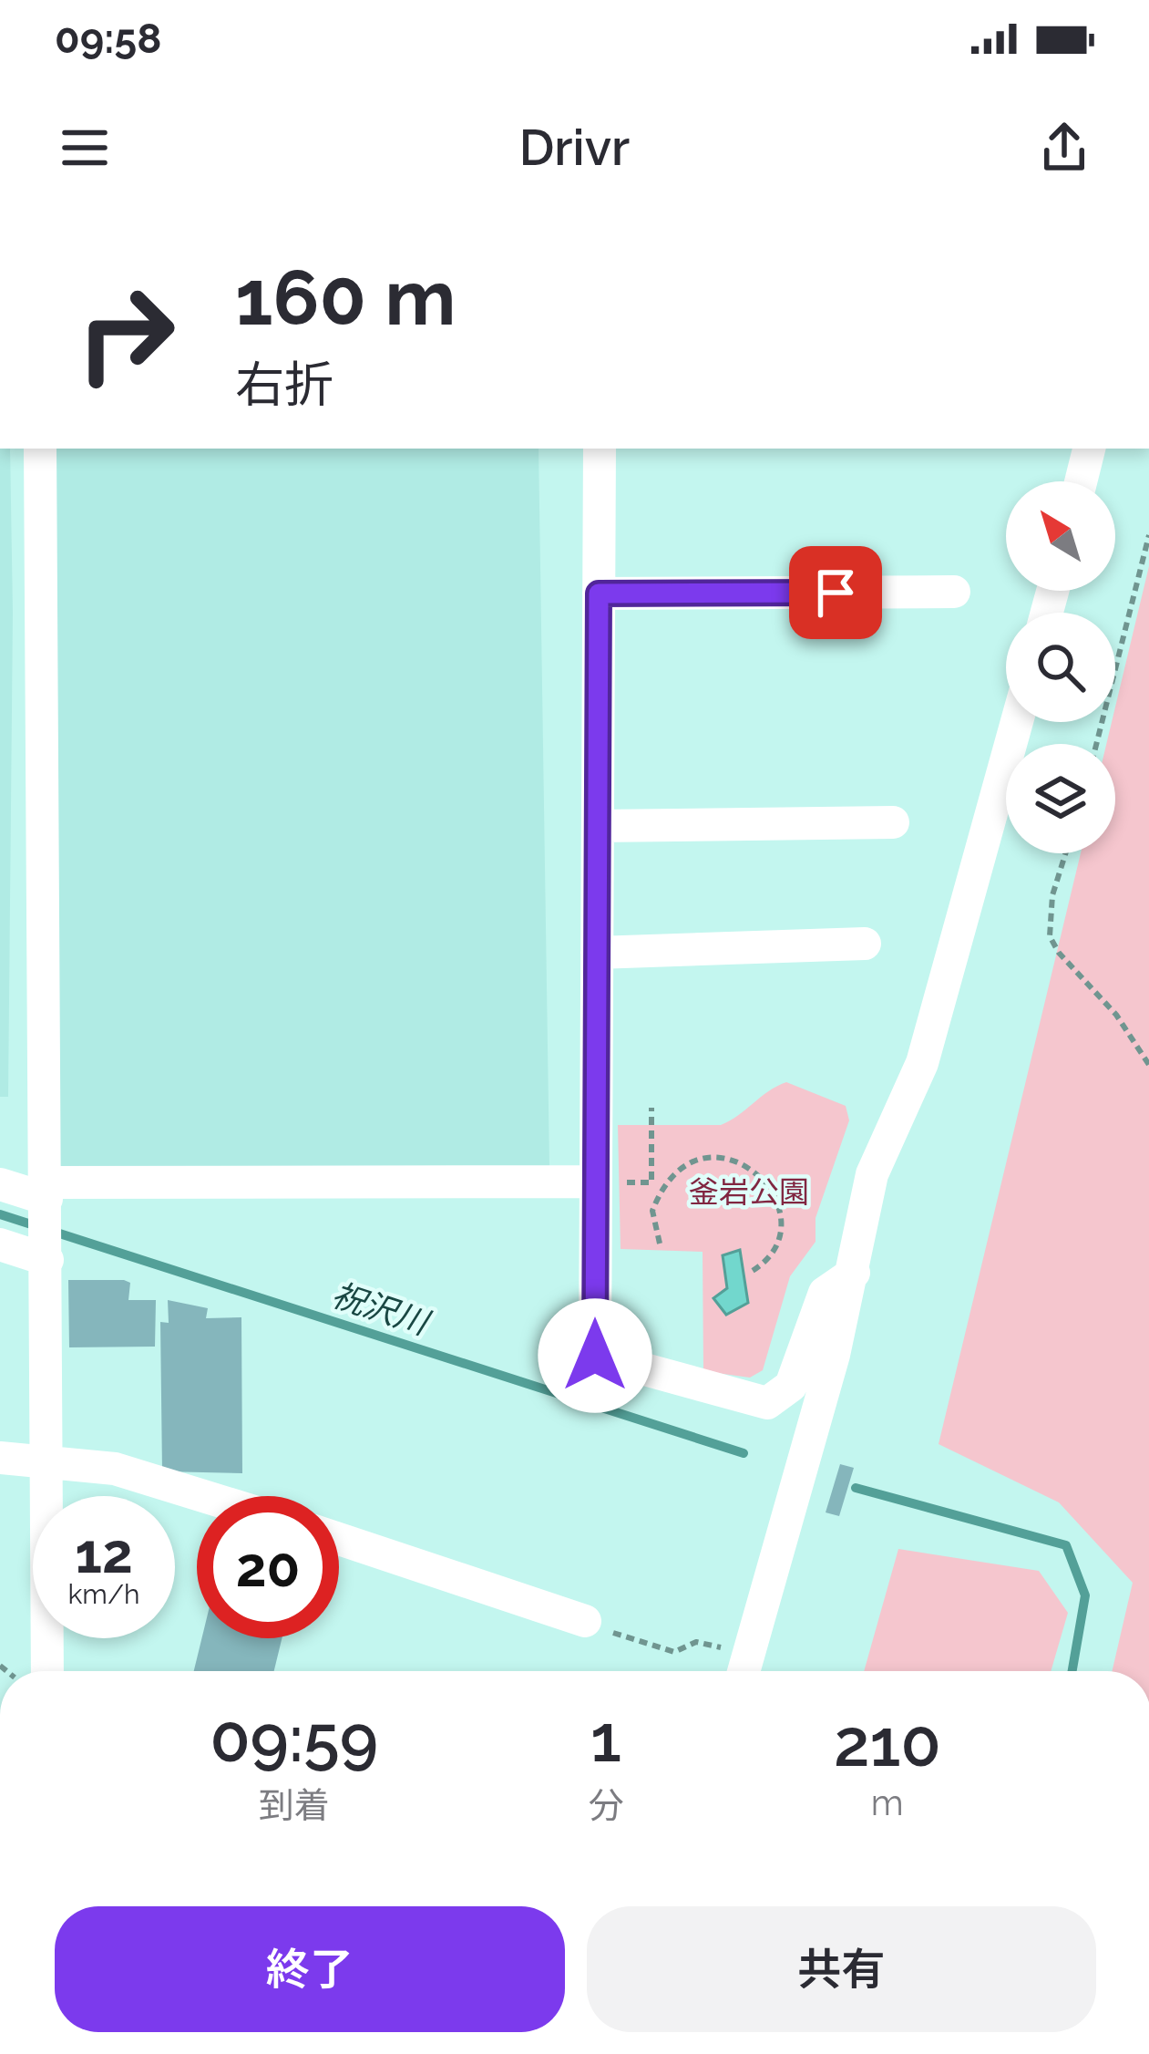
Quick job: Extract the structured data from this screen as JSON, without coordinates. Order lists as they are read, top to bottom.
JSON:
{
  "water": ["祝沢川"],
  "parks": ["釜岩公園"],
  "north": "top left",
  "page": {
    "status": "09:58",
    "header": "Drivr",
    "turn": ["160 m", "右折"],
    "speed": "12 km/h",
    "limit": "20",
    "eta": [
      "09:59",
      "到着",
      "1",
      "分",
      "210",
      "m"
    ],
    "buttons": ["終了", "共有"]
  }
}
